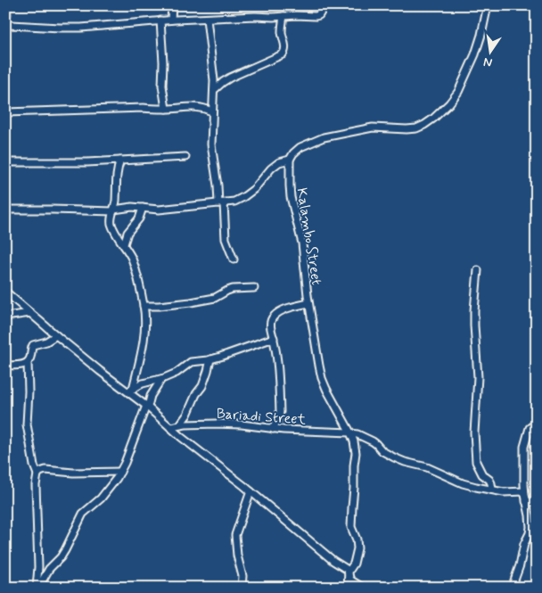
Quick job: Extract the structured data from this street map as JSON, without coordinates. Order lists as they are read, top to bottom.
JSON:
{
  "streets": {
    "street": ["Kalambo Street", "Bariadi Street"]
  },
  "crossings": [
    ["Kalambo Street", "Bariadi Street"]
  ],
  "north": "bottom"
}
